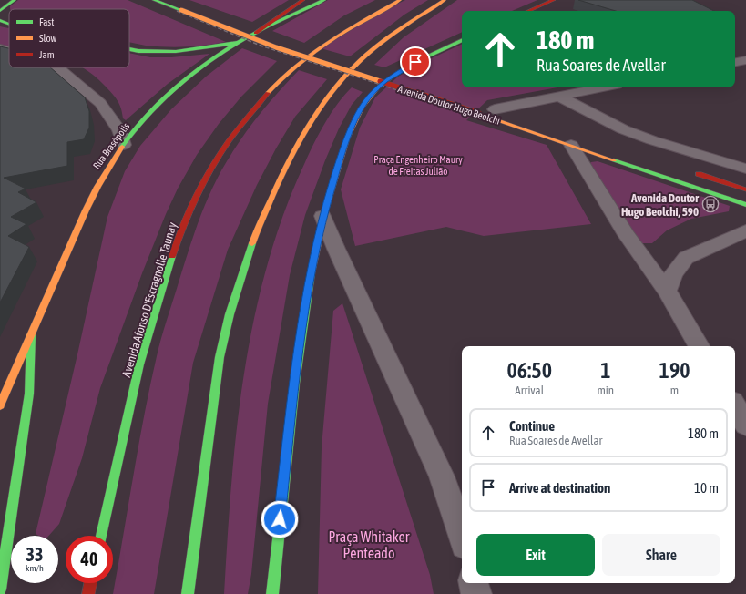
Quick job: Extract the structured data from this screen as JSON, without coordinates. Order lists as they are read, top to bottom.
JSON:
{
  "streets": {
    "main road": ["Avenida Doutor Hugo Beolchi", "Rua Brasópolis", "Avenida Afonso D'Escragnolle Taunay"]
  },
  "parks": ["Praça Engenheiro Maury de Freitas Julião", "Praça Whitaker Penteado"],
  "places": {
    "bus stop": ["Avenida Doutor Hugo Beolchi, 590"]
  },
  "legend": ["Fast", "Slow", "Jam"],
  "page": {
    "turn": ["180 m", "Rua Soares de Avellar"],
    "eta": [
      "06:50",
      "Arrival",
      "1",
      "min",
      "190",
      "m"
    ],
    "list": [
      {
        "name": "Continue",
        "note": "Rua Soares de Avellar",
        "value": "180 m"
      },
      {
        "name": "Arrive at destination",
        "value": "10 m"
      }
    ],
    "buttons": ["Exit", "Share"],
    "speed": "33 km/h",
    "limit": "40"
  }
}
